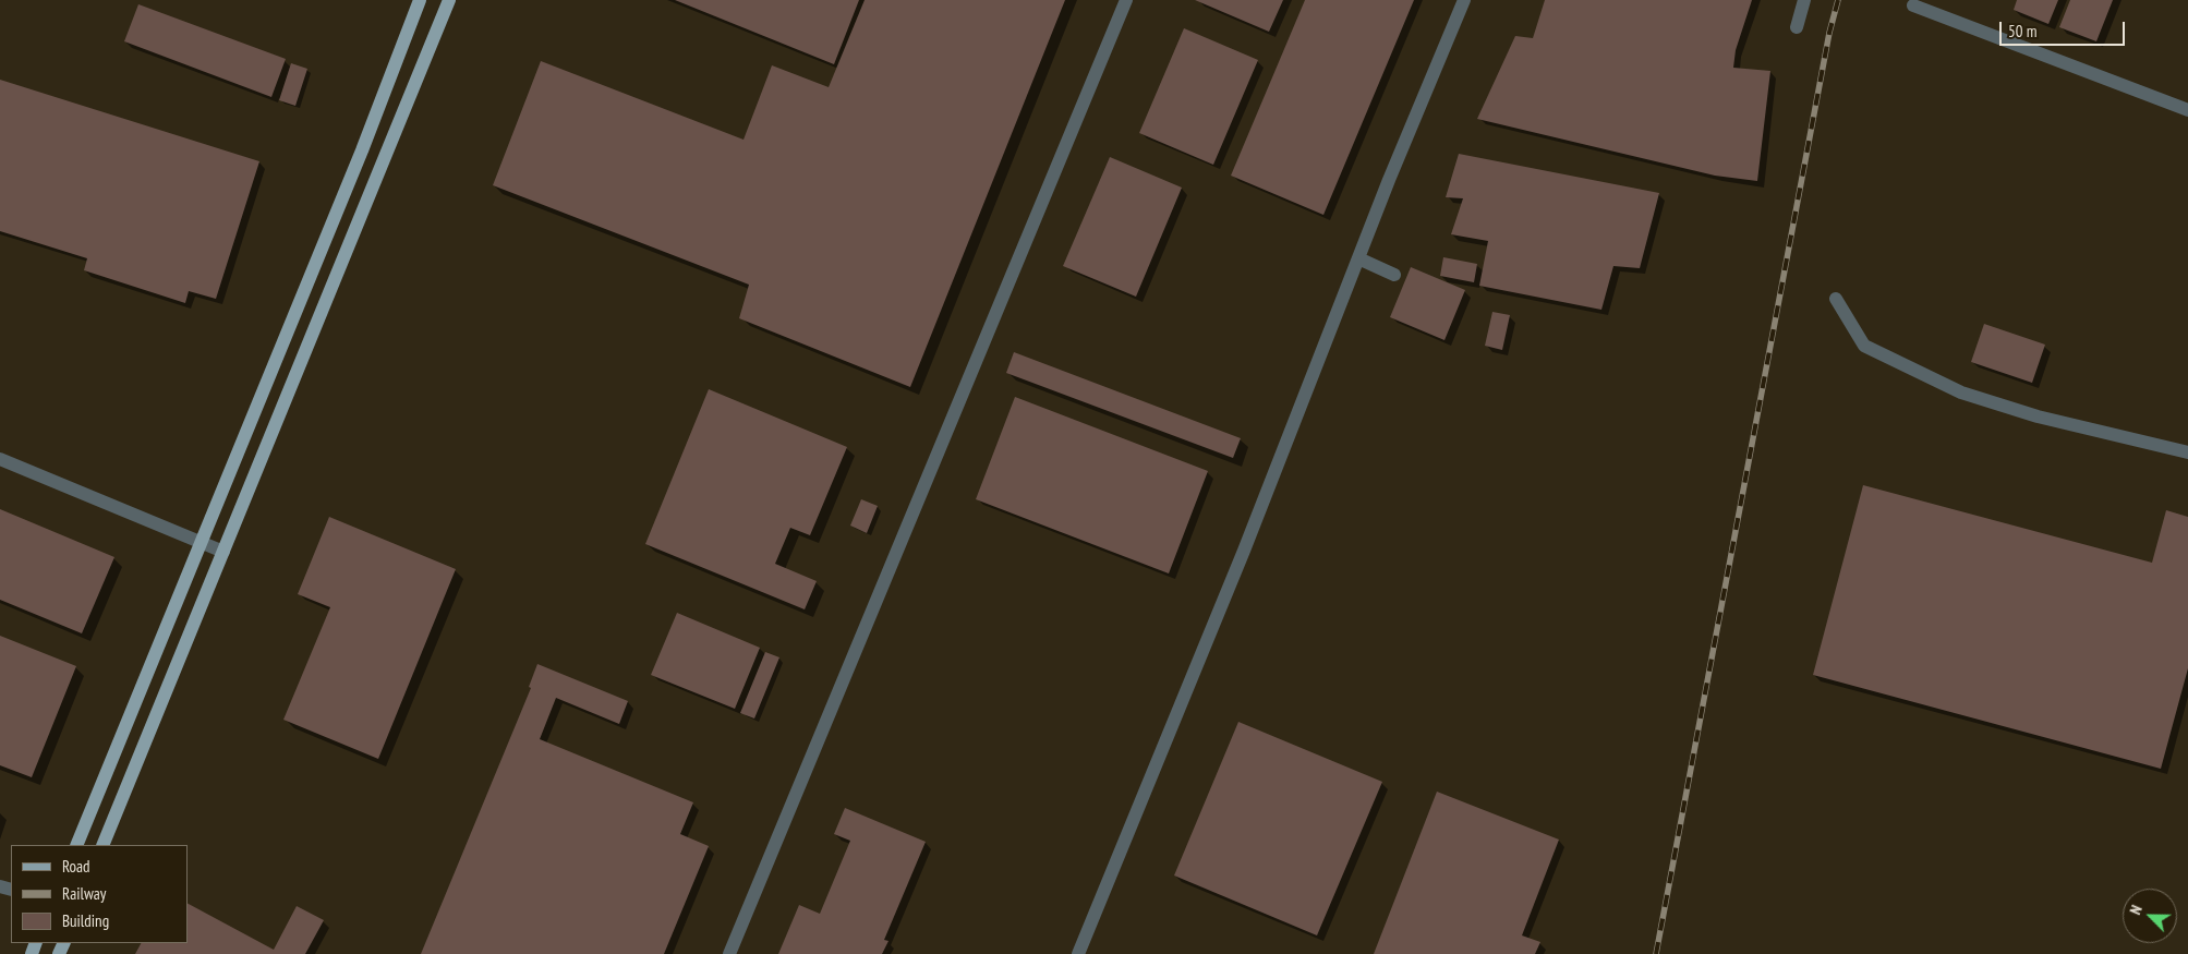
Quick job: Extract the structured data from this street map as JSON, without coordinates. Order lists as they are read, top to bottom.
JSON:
{
  "legend": ["Road", "Railway", "Building"],
  "scale_bar": "50 m",
  "north": "top left"
}
